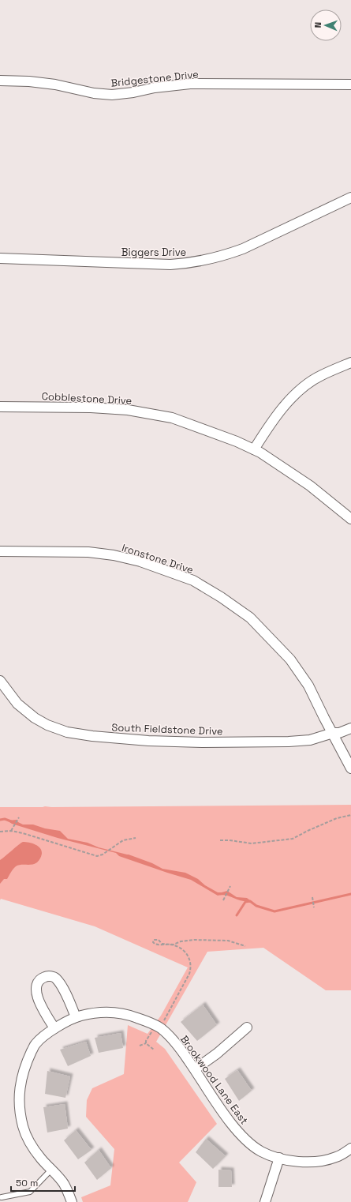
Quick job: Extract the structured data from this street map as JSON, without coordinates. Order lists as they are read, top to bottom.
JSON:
{
  "streets": {
    "street": [
      "Bridgestone Drive",
      "Biggers Drive",
      "Cobblestone Drive",
      "Ironstone Drive",
      "South Fieldstone Drive",
      "Brookwood Lane East"
    ]
  },
  "crossings": [
    ["Ironstone Drive", "South Fieldstone Drive"]
  ],
  "scale_bar": "50 m",
  "north": "left"
}
